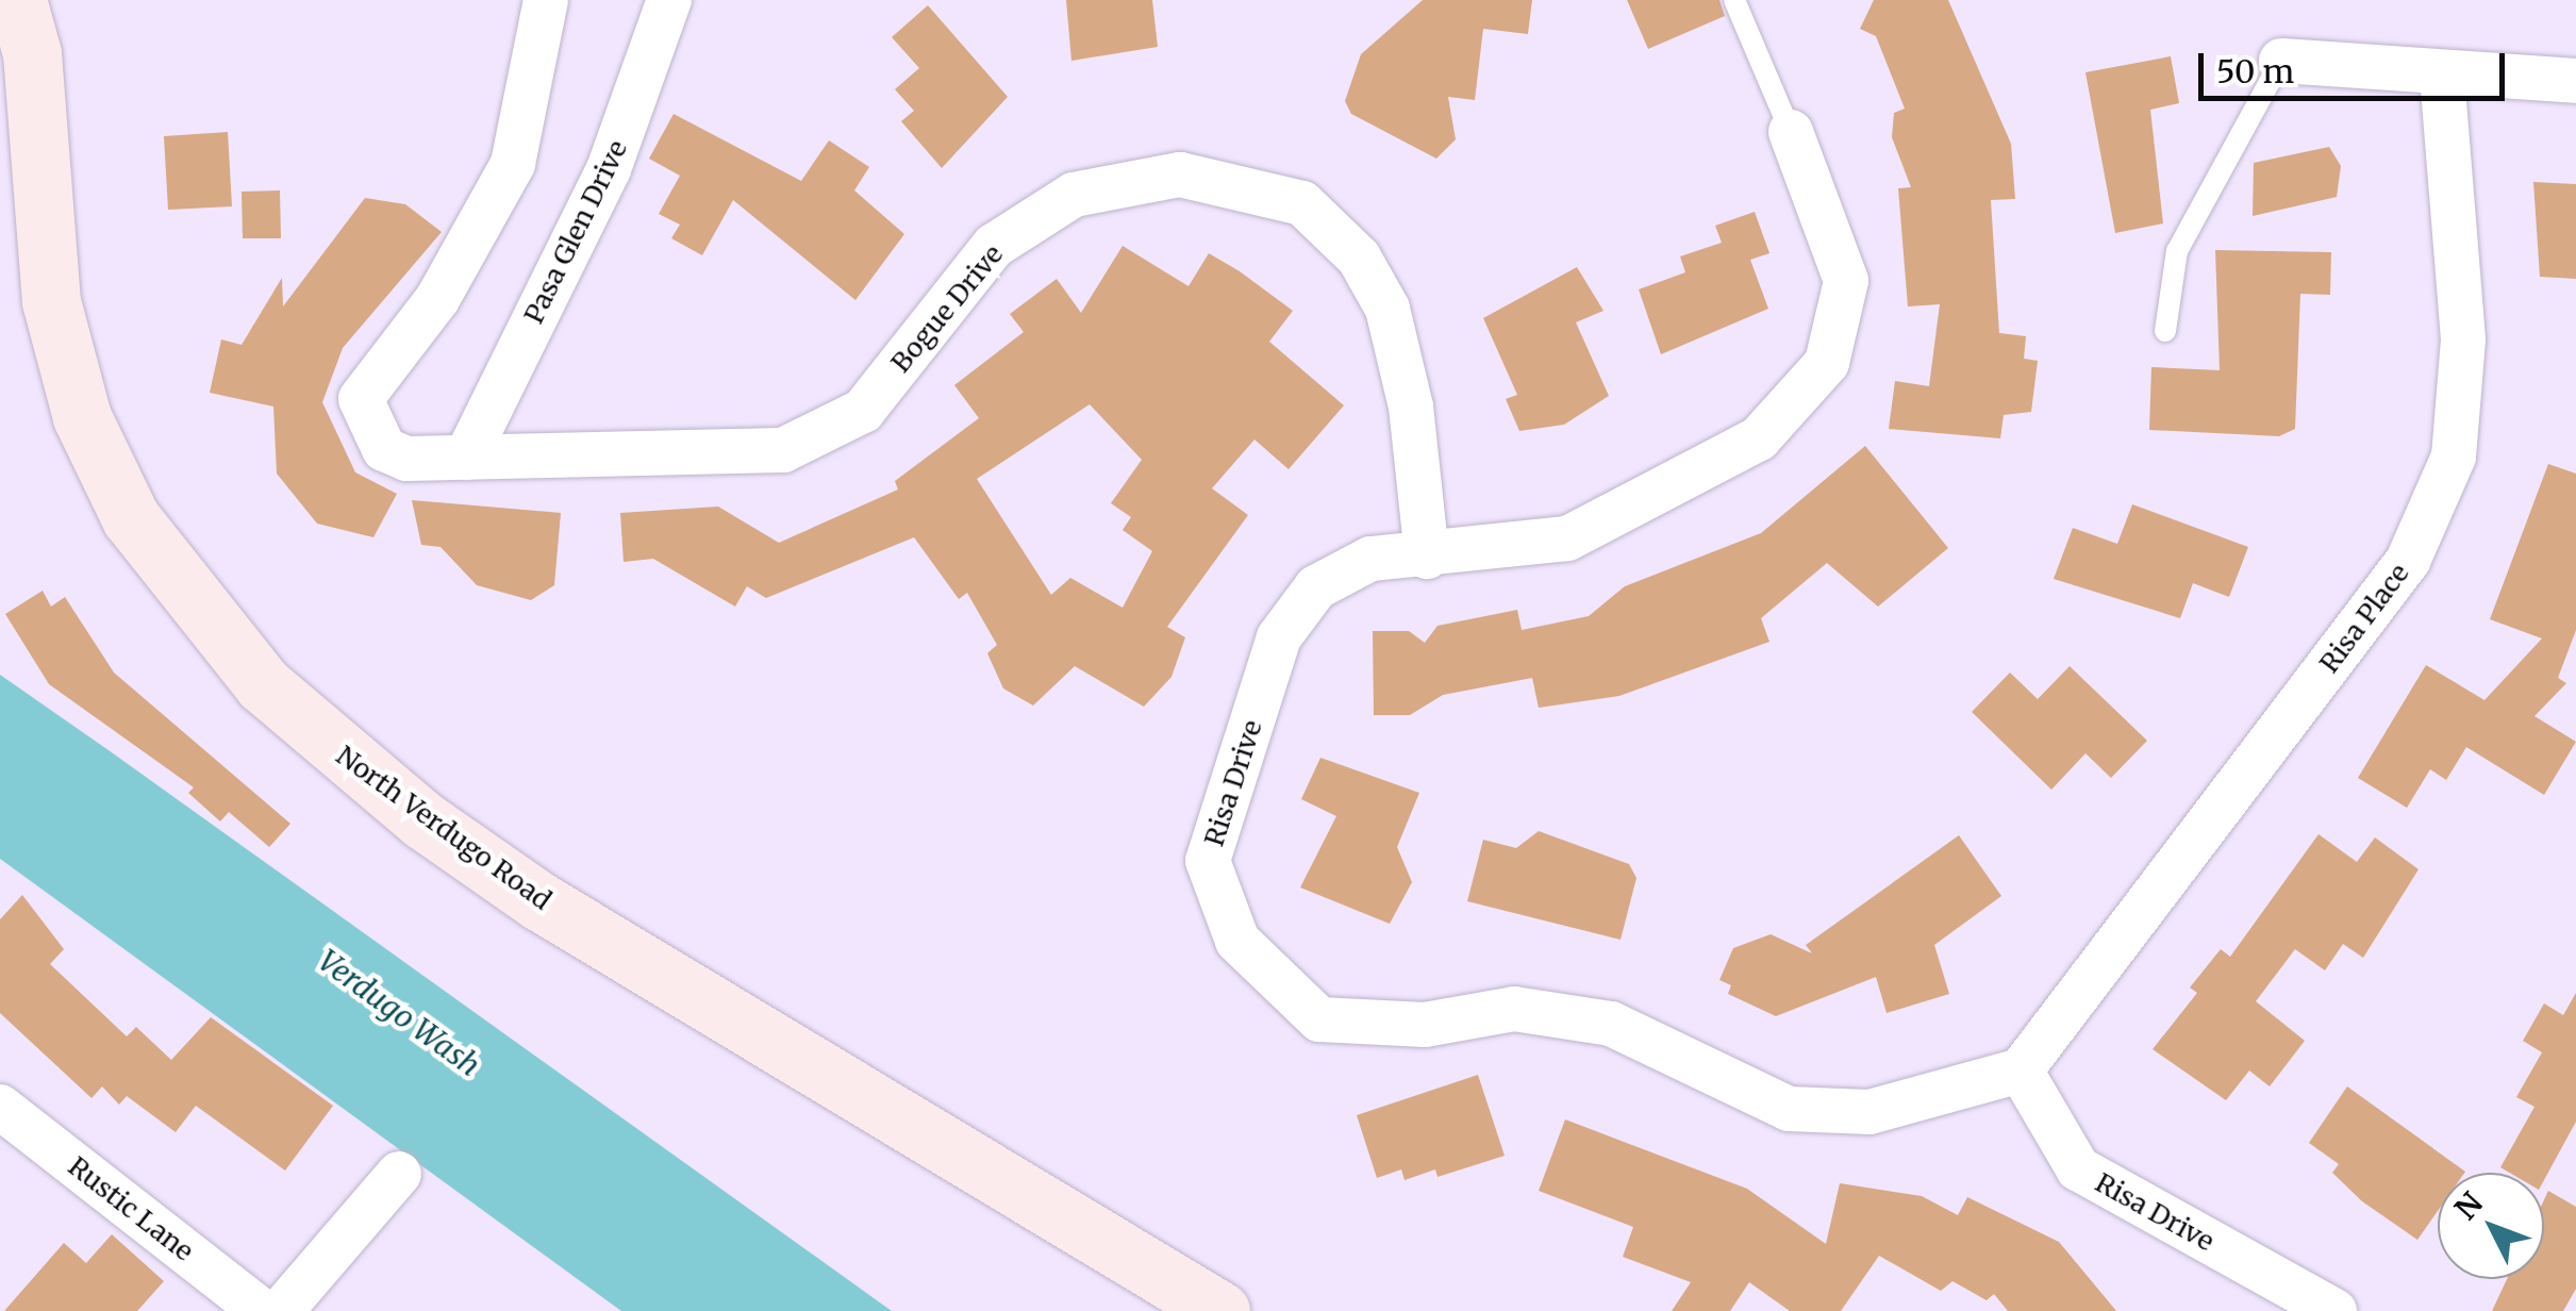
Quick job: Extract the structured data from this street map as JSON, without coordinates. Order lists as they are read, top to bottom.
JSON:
{
  "streets": {
    "main road": ["North Verdugo Road"],
    "street": [
      "Pasa Glen Drive",
      "Bogue Drive",
      "Risa Place",
      "Risa Drive",
      "Rustic Lane"
    ]
  },
  "crossings": [
    ["Pasa Glen Drive", "Bogue Drive"],
    ["Bogue Drive", "Risa Drive"],
    ["Risa Place", "Risa Drive"]
  ],
  "water": ["Verdugo Wash"],
  "scale_bar": "50 m",
  "north": "top left"
}
